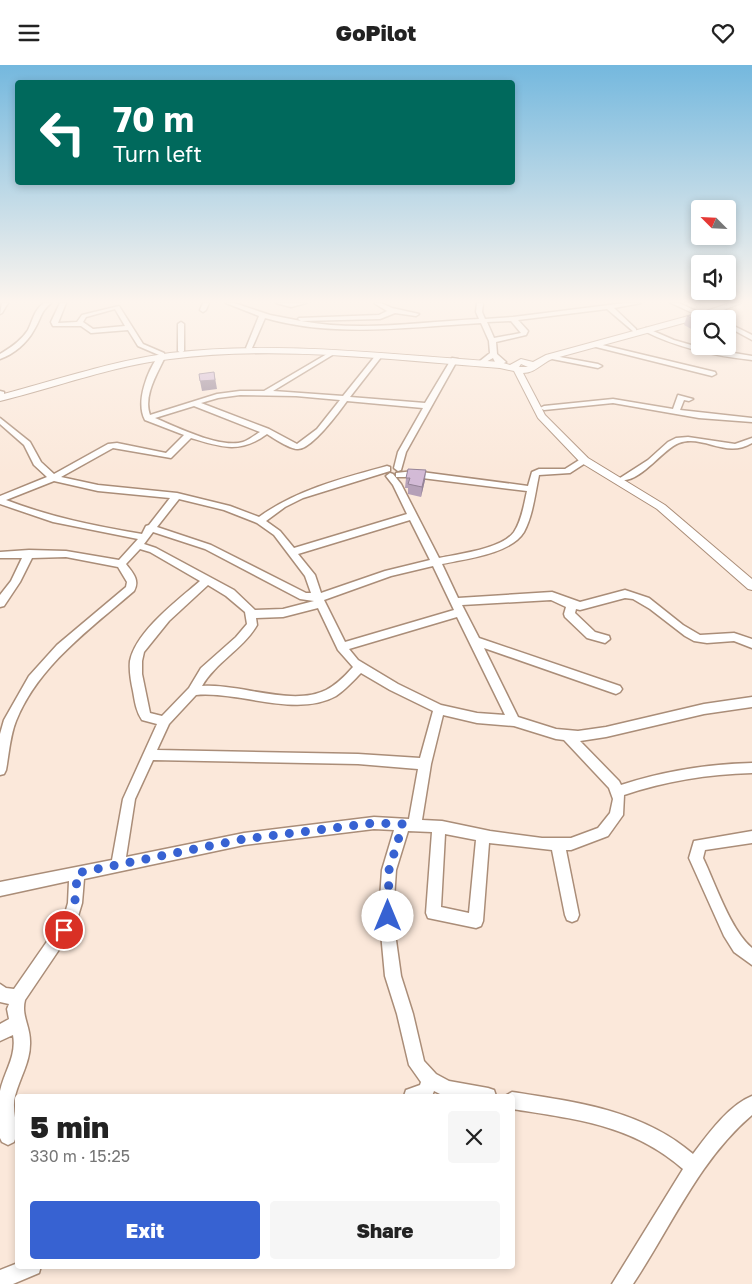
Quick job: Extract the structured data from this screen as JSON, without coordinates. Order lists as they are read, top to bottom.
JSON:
{
  "north": "top left",
  "page": {
    "header": "GoPilot",
    "turn": ["70 m", "Turn left"],
    "heading": ["5 min", "330 m · 15:25"],
    "buttons": ["Exit", "Share"]
  }
}
